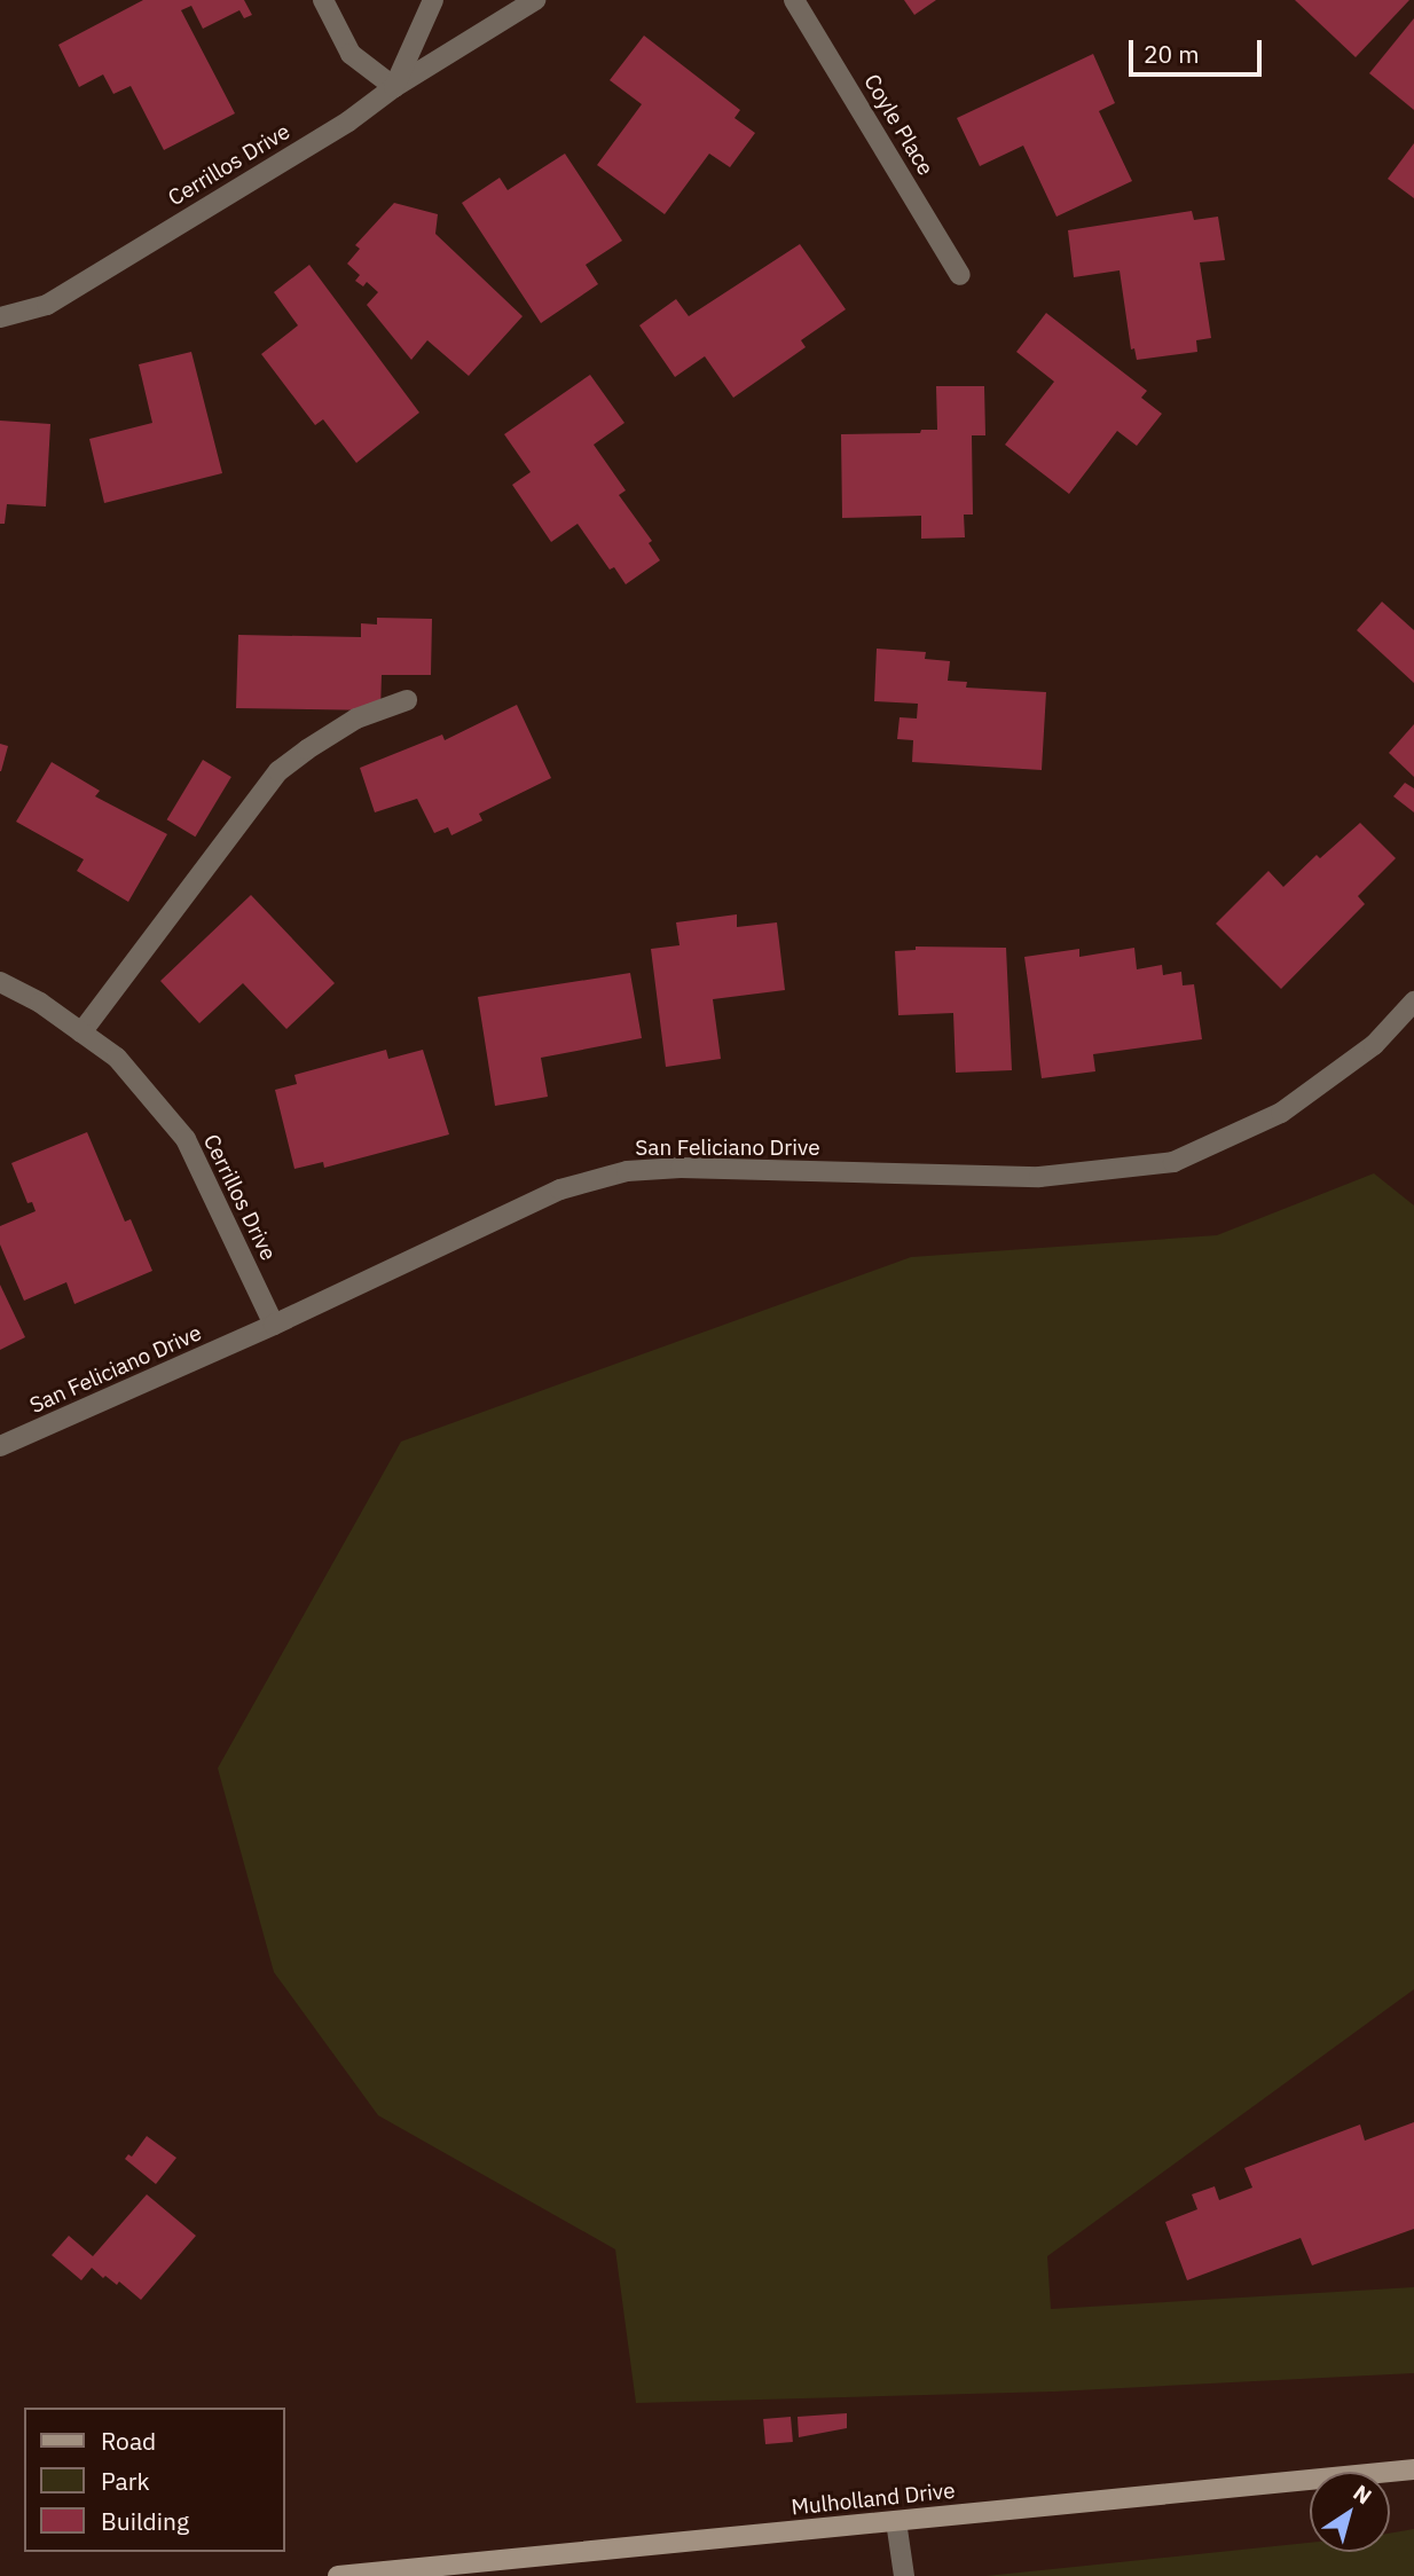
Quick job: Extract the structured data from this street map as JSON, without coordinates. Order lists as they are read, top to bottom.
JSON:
{
  "streets": {
    "main road": ["Mulholland Drive"],
    "street": ["Coyle Place", "Cerrillos Drive", "San Feliciano Drive"]
  },
  "crossings": [
    ["Cerrillos Drive", "San Feliciano Drive"]
  ],
  "legend": ["Road", "Park", "Building"],
  "scale_bar": "20 m",
  "north": "top right"
}
